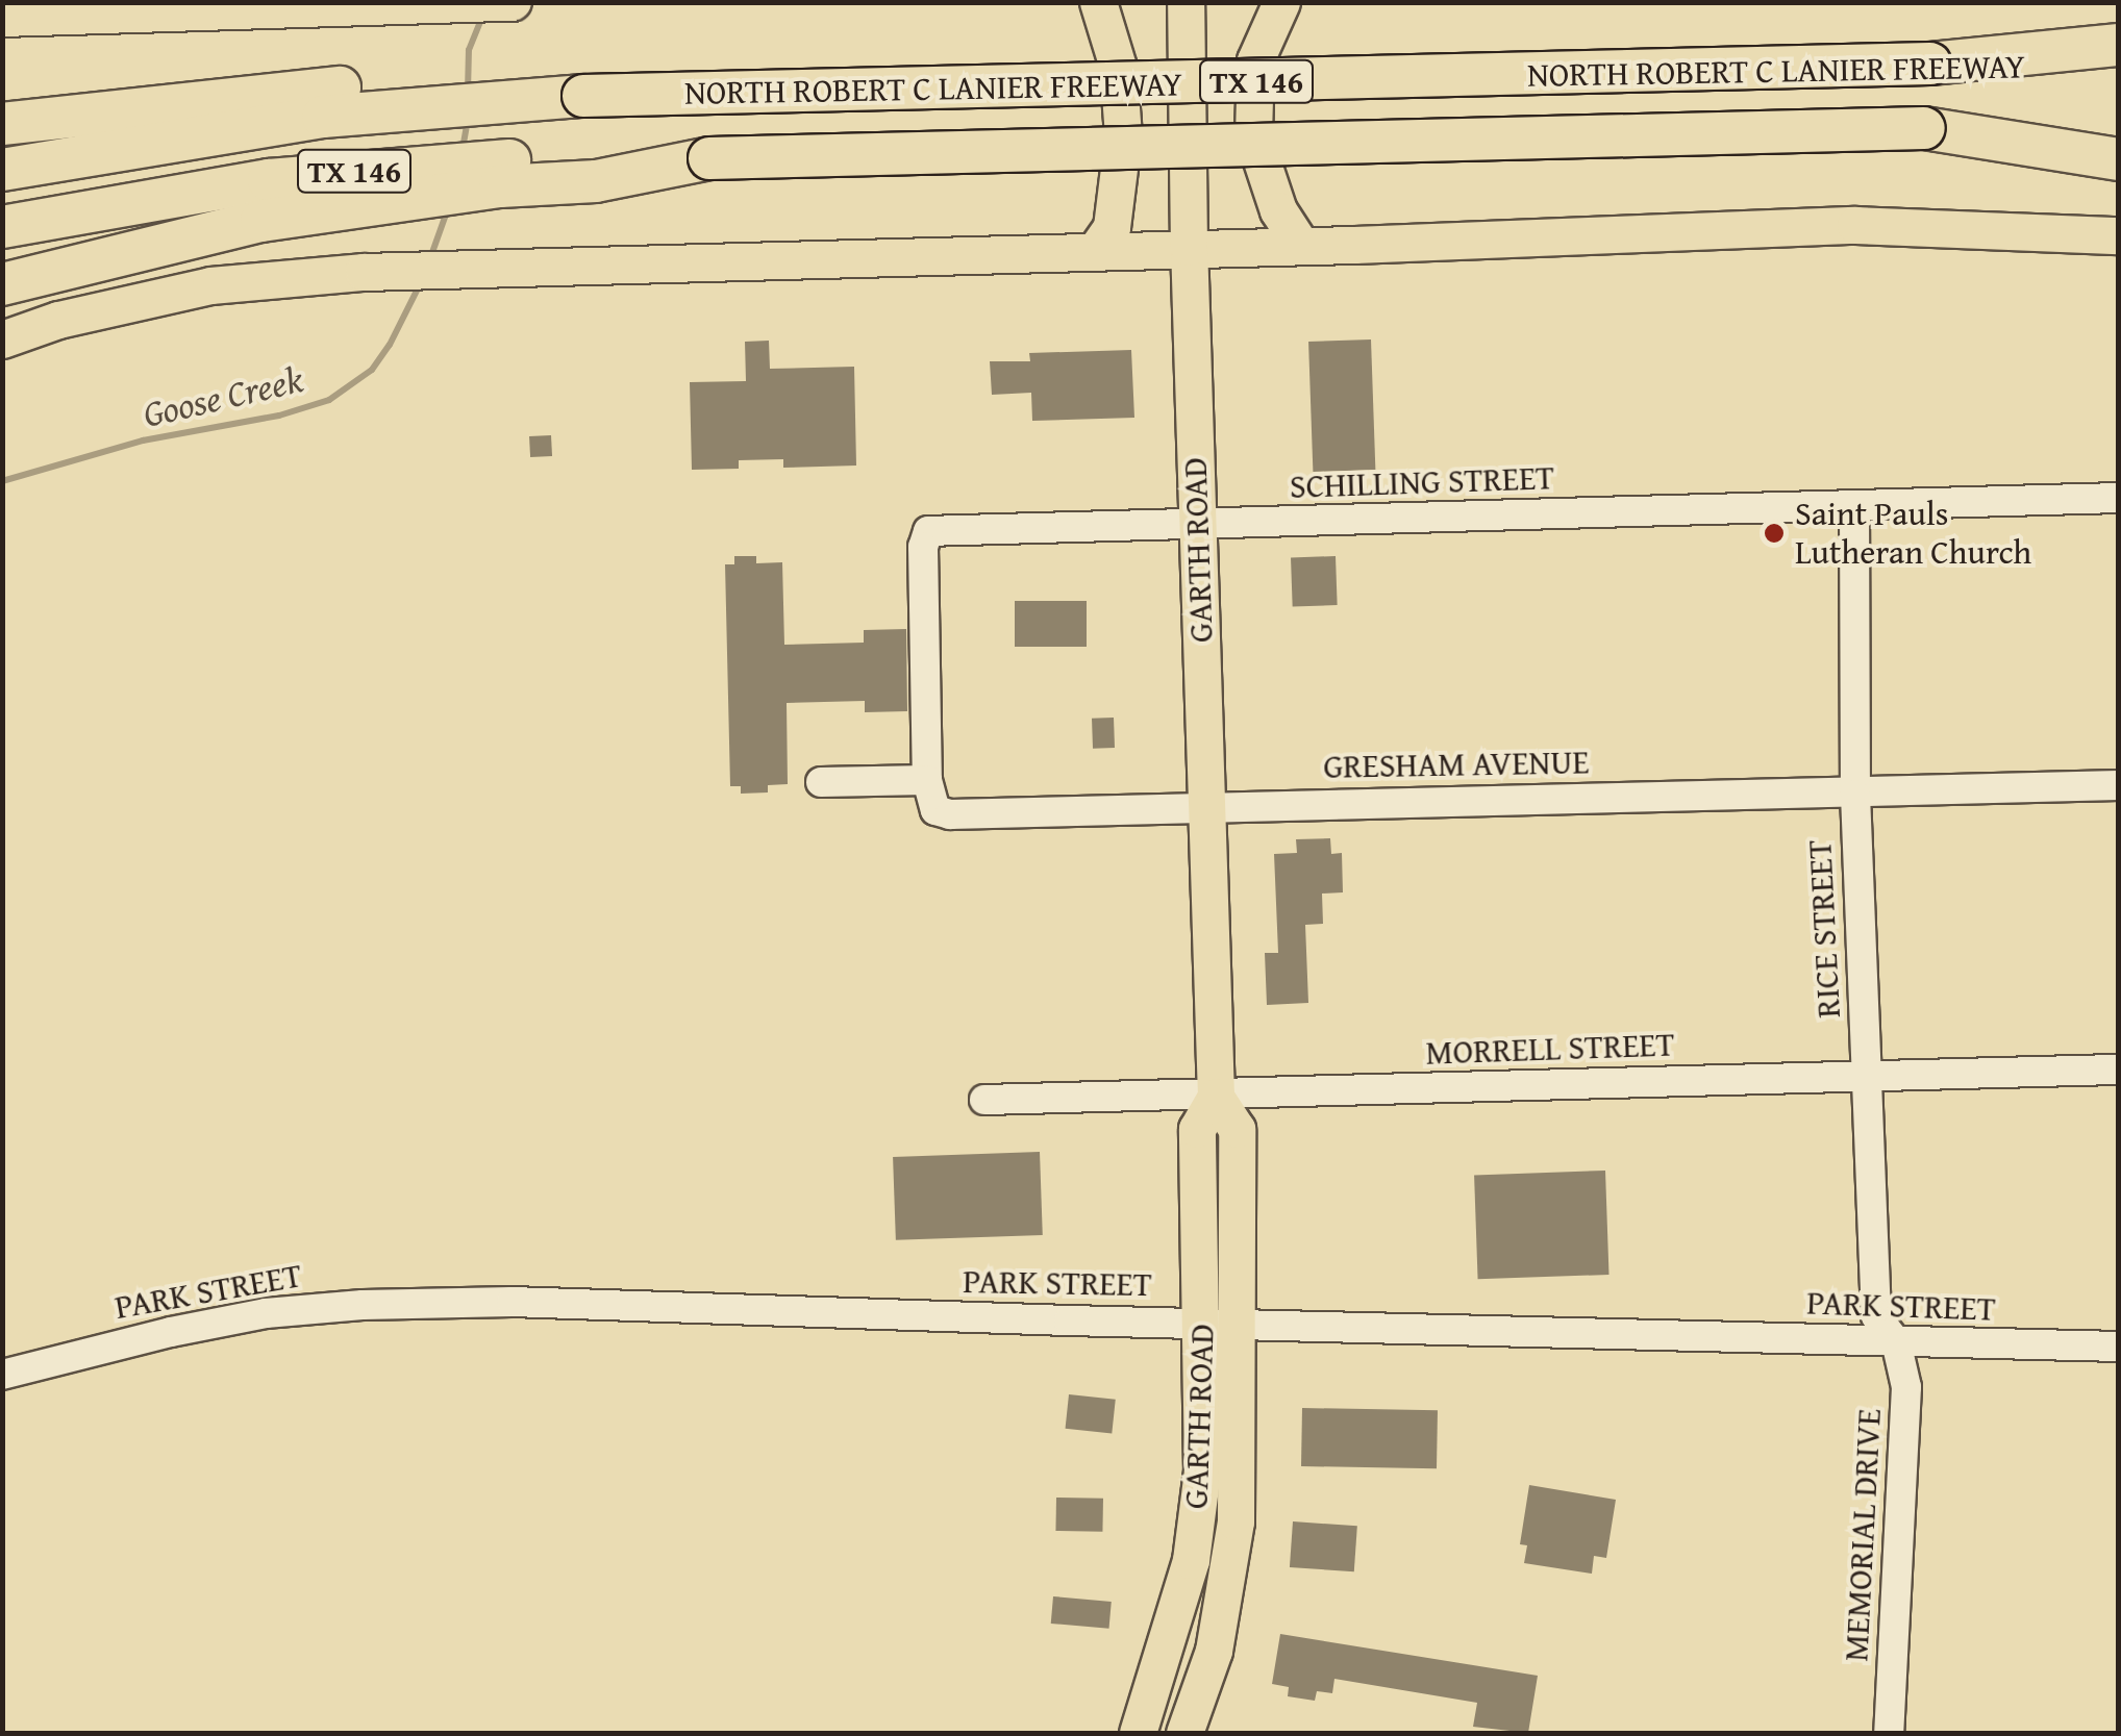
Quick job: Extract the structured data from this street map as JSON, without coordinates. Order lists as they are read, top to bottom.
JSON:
{
  "streets": {
    "highway": ["NORTH ROBERT C LANIER FREEWAY", "TX 146"],
    "main road": ["GARTH ROAD"],
    "street": [
      "SCHILLING STREET",
      "GRESHAM AVENUE",
      "RICE STREET",
      "MORRELL STREET",
      "PARK STREET",
      "MEMORIAL DRIVE"
    ]
  },
  "crossings": [
    ["SCHILLING STREET", "GARTH ROAD"],
    ["SCHILLING STREET", "GRESHAM AVENUE"],
    ["SCHILLING STREET", "RICE STREET"],
    ["GARTH ROAD", "GRESHAM AVENUE"],
    ["GARTH ROAD", "MORRELL STREET"],
    ["GARTH ROAD", "PARK STREET"],
    ["GRESHAM AVENUE", "RICE STREET"],
    ["RICE STREET", "MORRELL STREET"],
    ["RICE STREET", "PARK STREET"],
    ["RICE STREET", "MEMORIAL DRIVE"],
    ["PARK STREET", "MEMORIAL DRIVE"]
  ],
  "water": ["Goose Creek"],
  "places": ["Saint Pauls Lutheran Church"]
}
